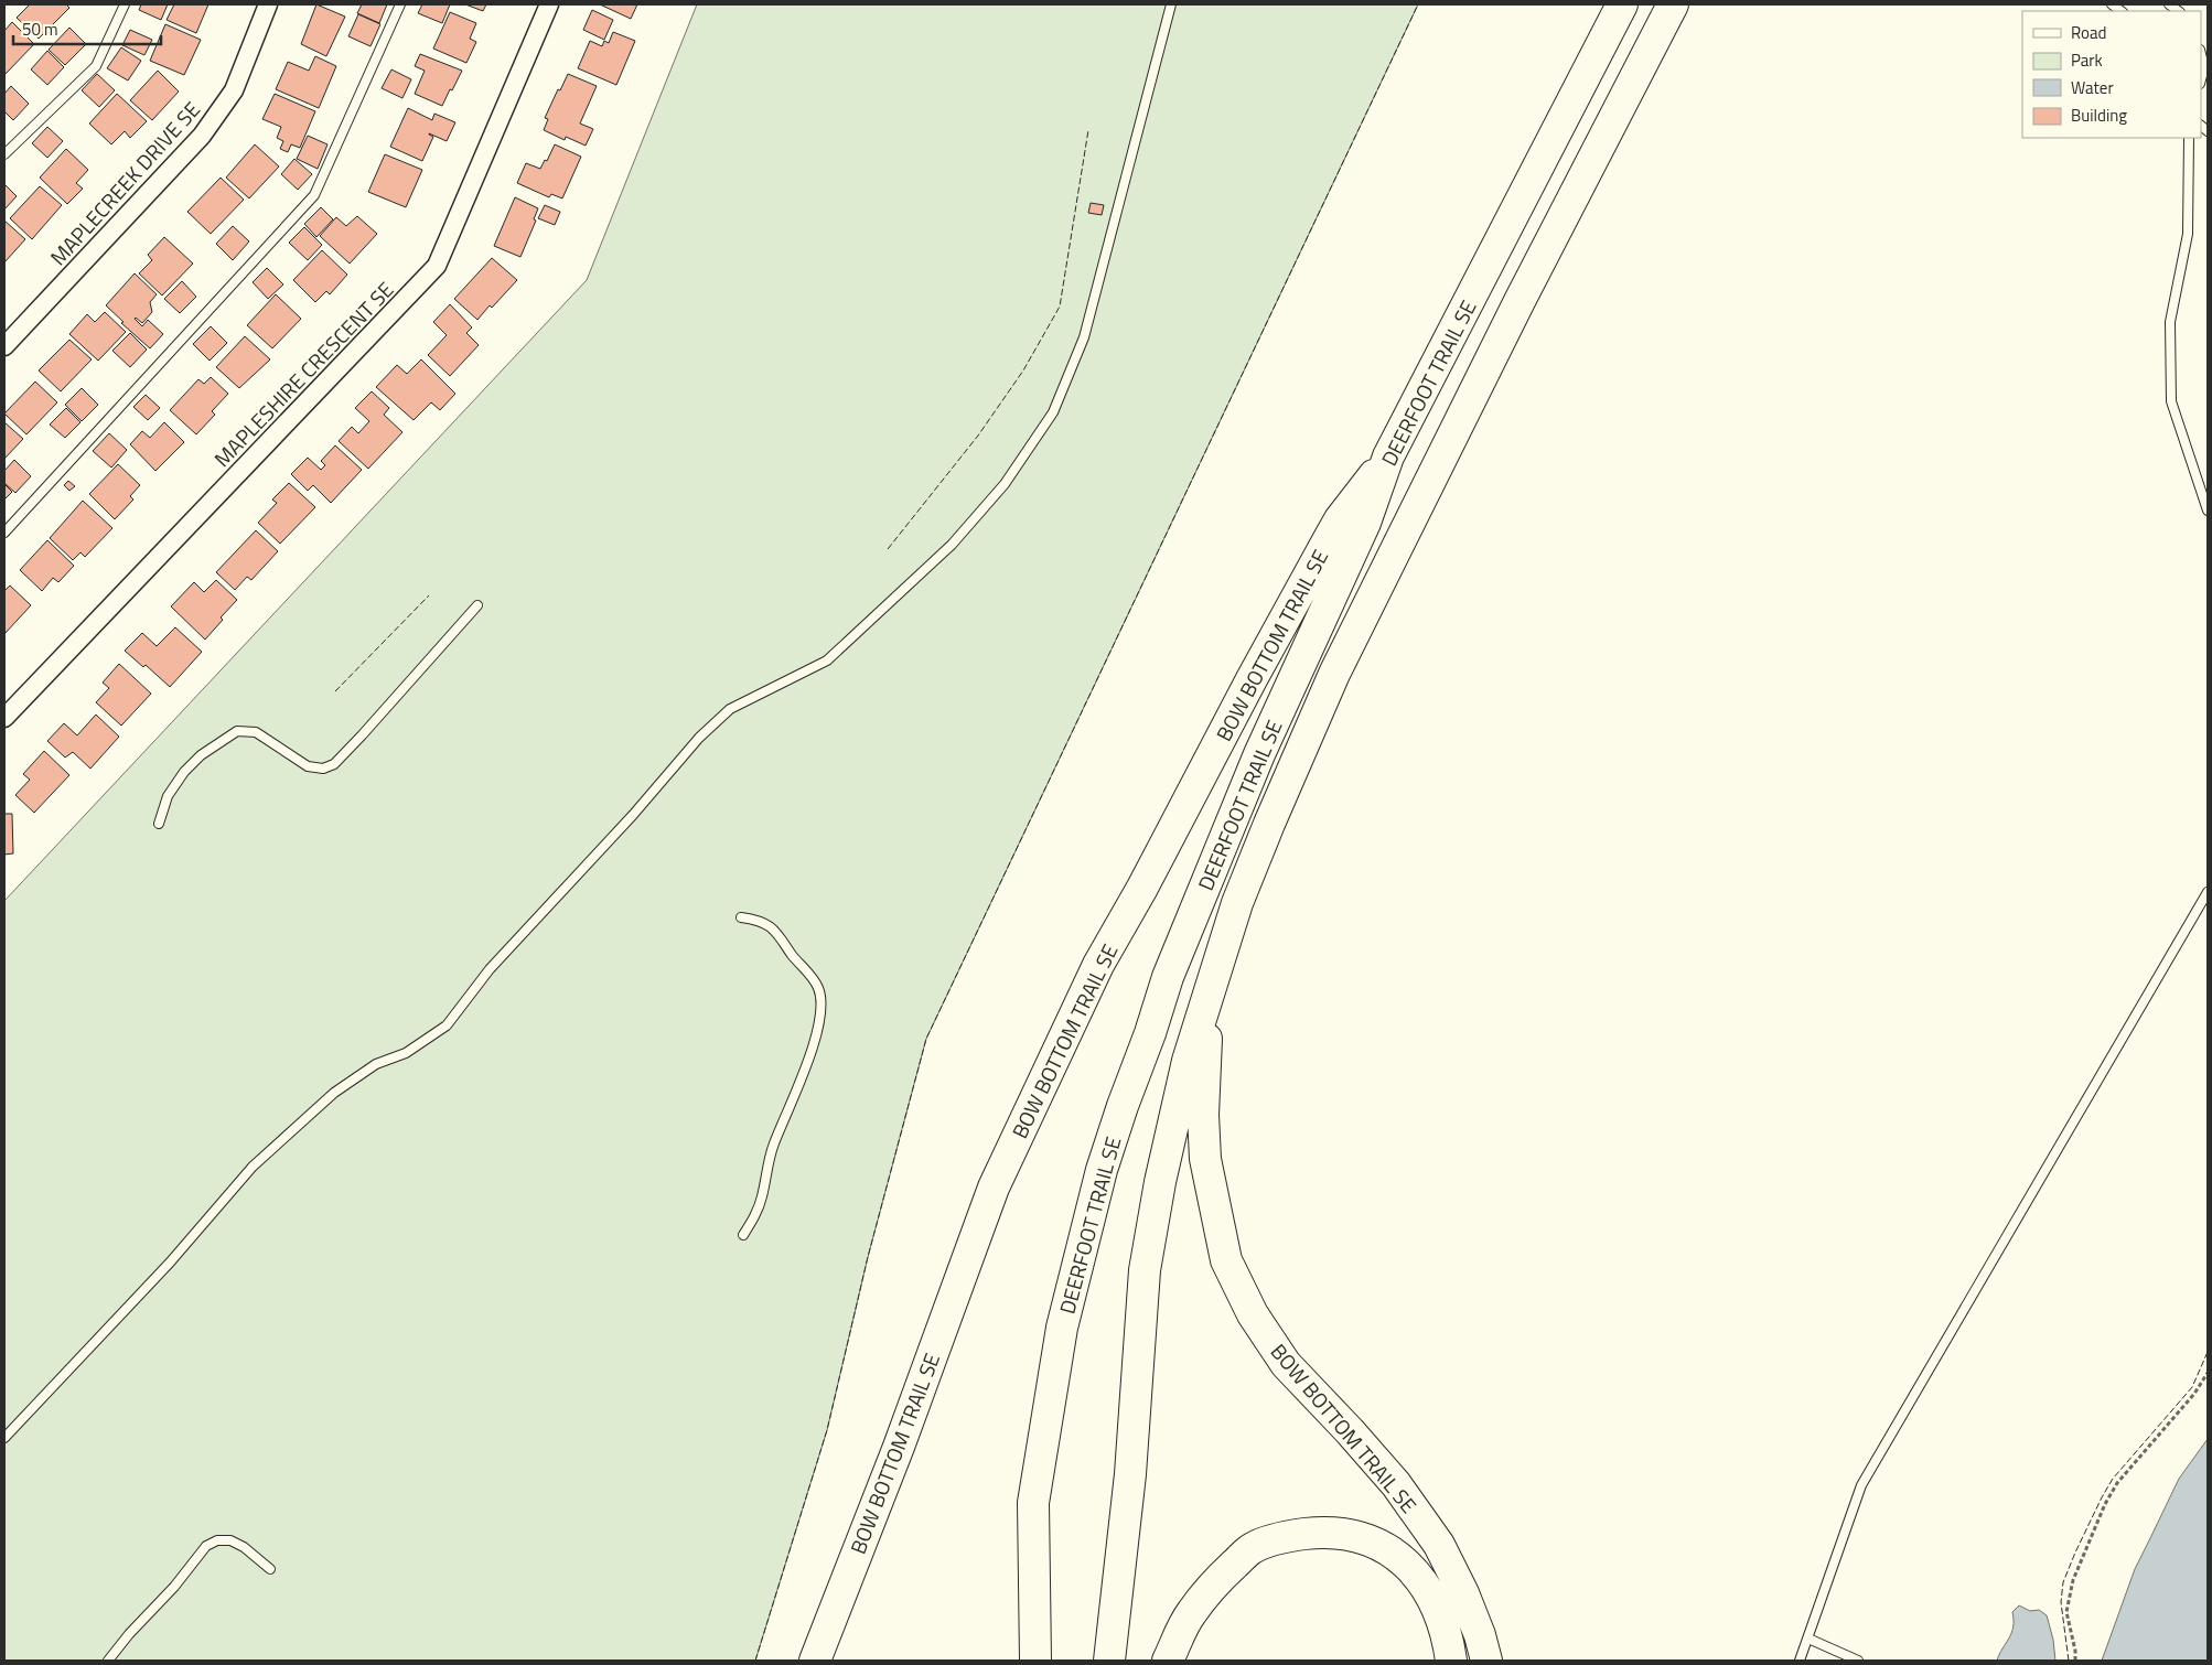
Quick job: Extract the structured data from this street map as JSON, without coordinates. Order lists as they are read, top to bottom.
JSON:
{
  "streets": {
    "highway": ["DEERFOOT TRAIL SE", "BOW BOTTOM TRAIL SE"],
    "street": ["MAPLECREEK DRIVE SE", "MAPLESHIRE CRESCENT SE"]
  },
  "crossings": [
    ["DEERFOOT TRAIL SE", "BOW BOTTOM TRAIL SE"]
  ],
  "legend": [
    "Road",
    "Park",
    "Water",
    "Building"
  ],
  "scale_bar": "50 m"
}
